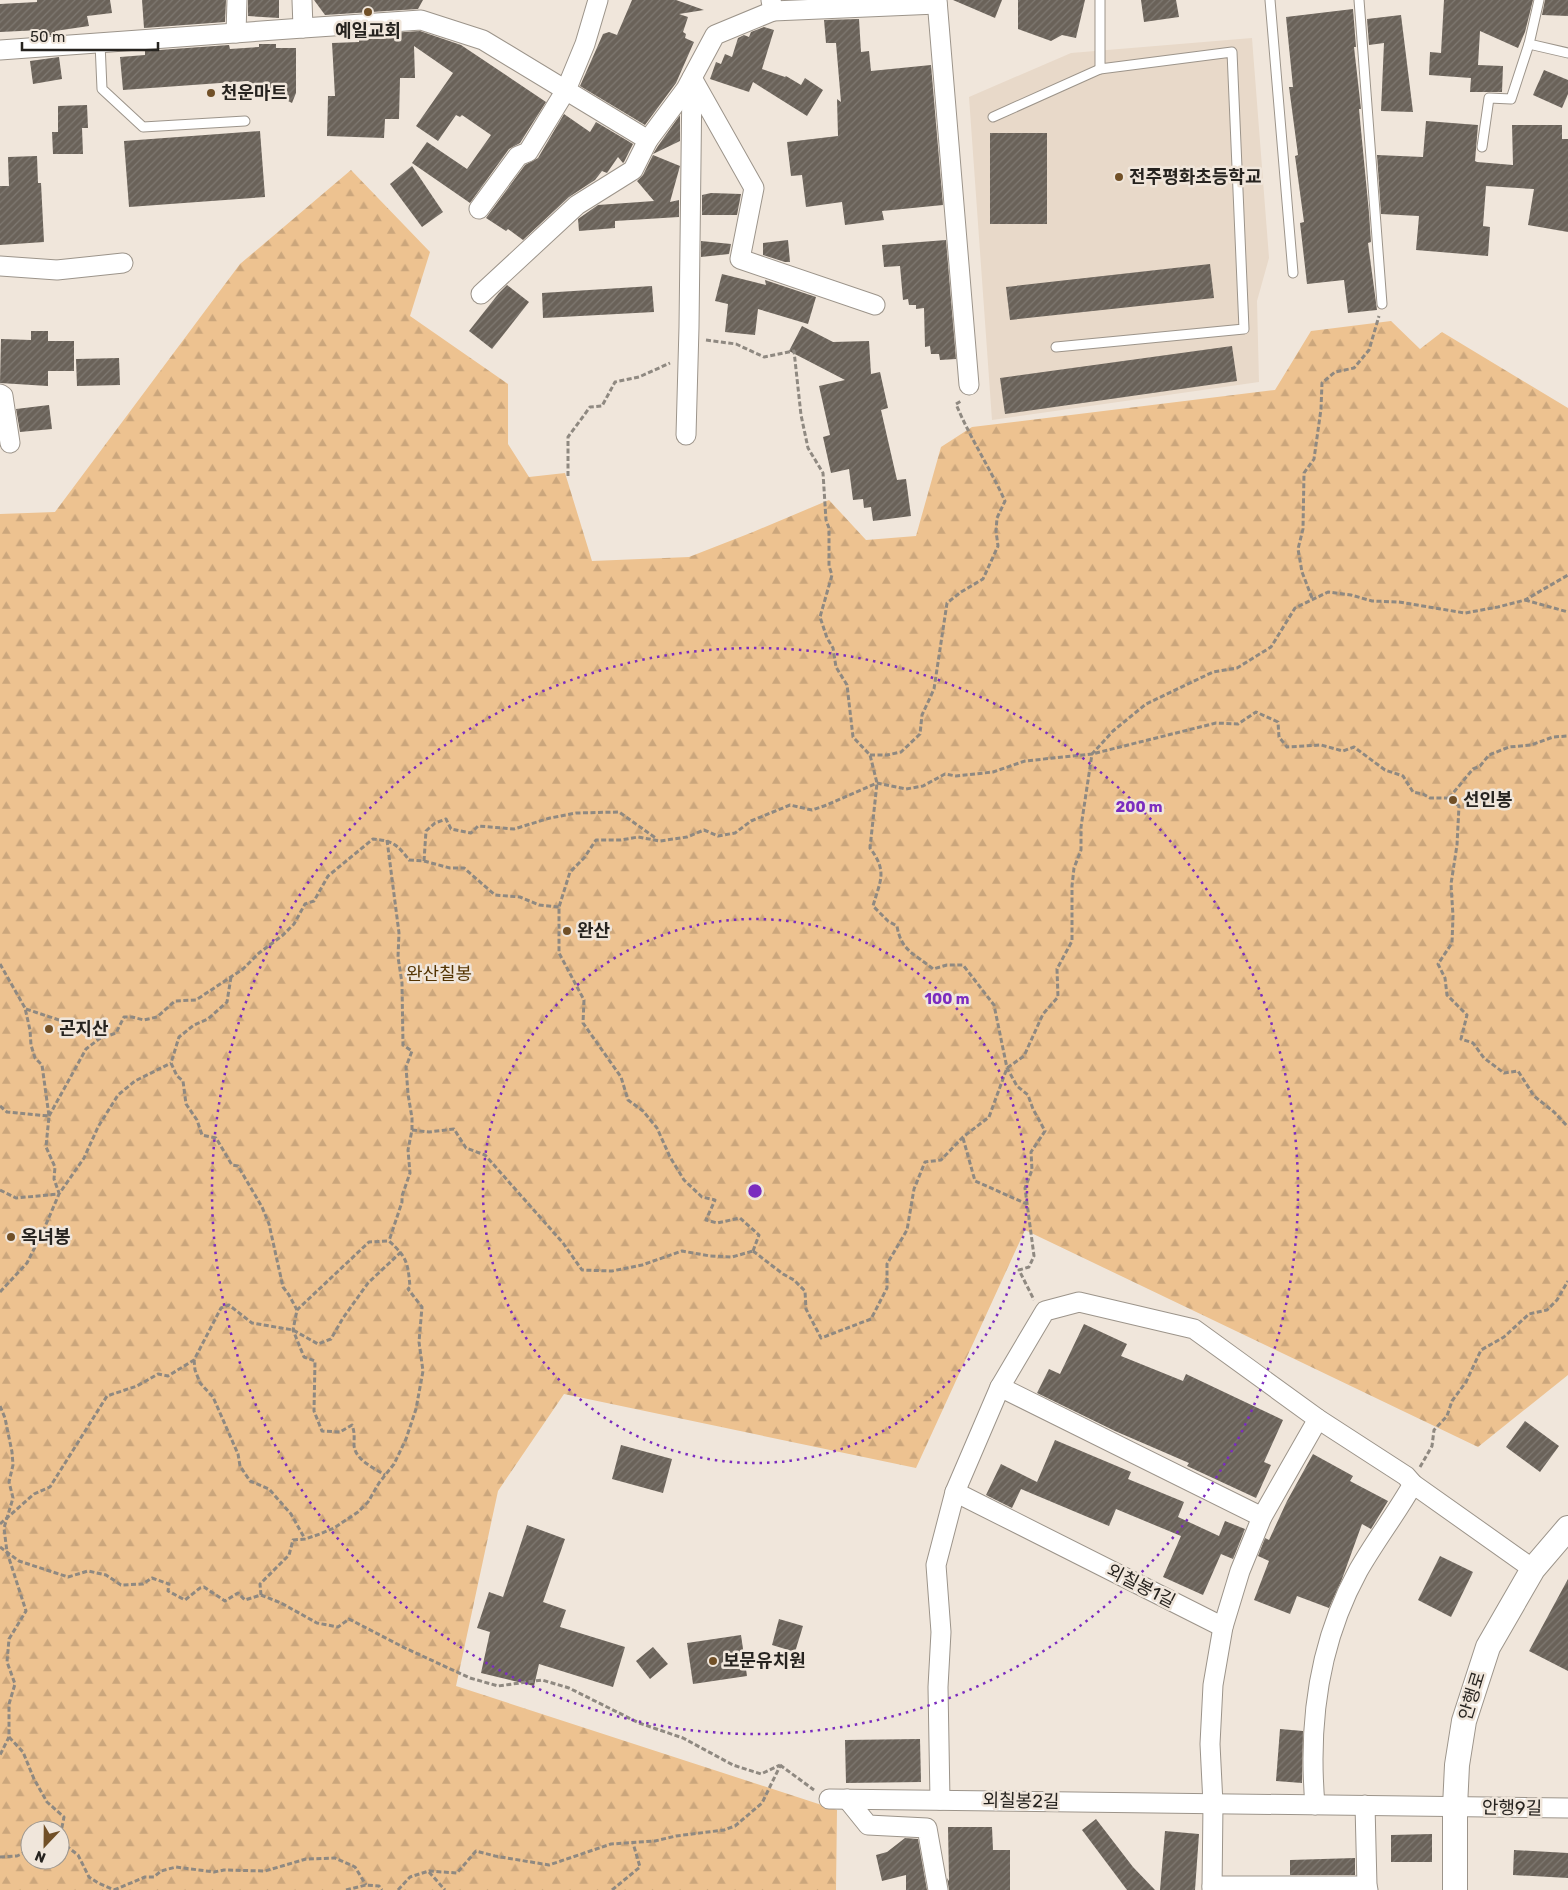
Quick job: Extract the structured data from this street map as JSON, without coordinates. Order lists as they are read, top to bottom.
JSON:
{
  "streets": {
    "street": [
      "외칠봉1길",
      "안행로",
      "외칠봉2길",
      "안행9길"
    ]
  },
  "crossings": [
    ["안행로", "외칠봉2길"],
    ["안행로", "안행9길"],
    ["외칠봉2길", "안행9길"]
  ],
  "parks": ["완산칠봉"],
  "places": [
    "예일교회",
    "천운마트",
    "전주평화초등학교",
    "선인봉",
    "완산",
    "곤지산",
    "옥녀봉",
    "보문유치원"
  ],
  "scale_bar": "50 m",
  "north": "bottom",
  "rings": ["200 m", "100 m"]
}
